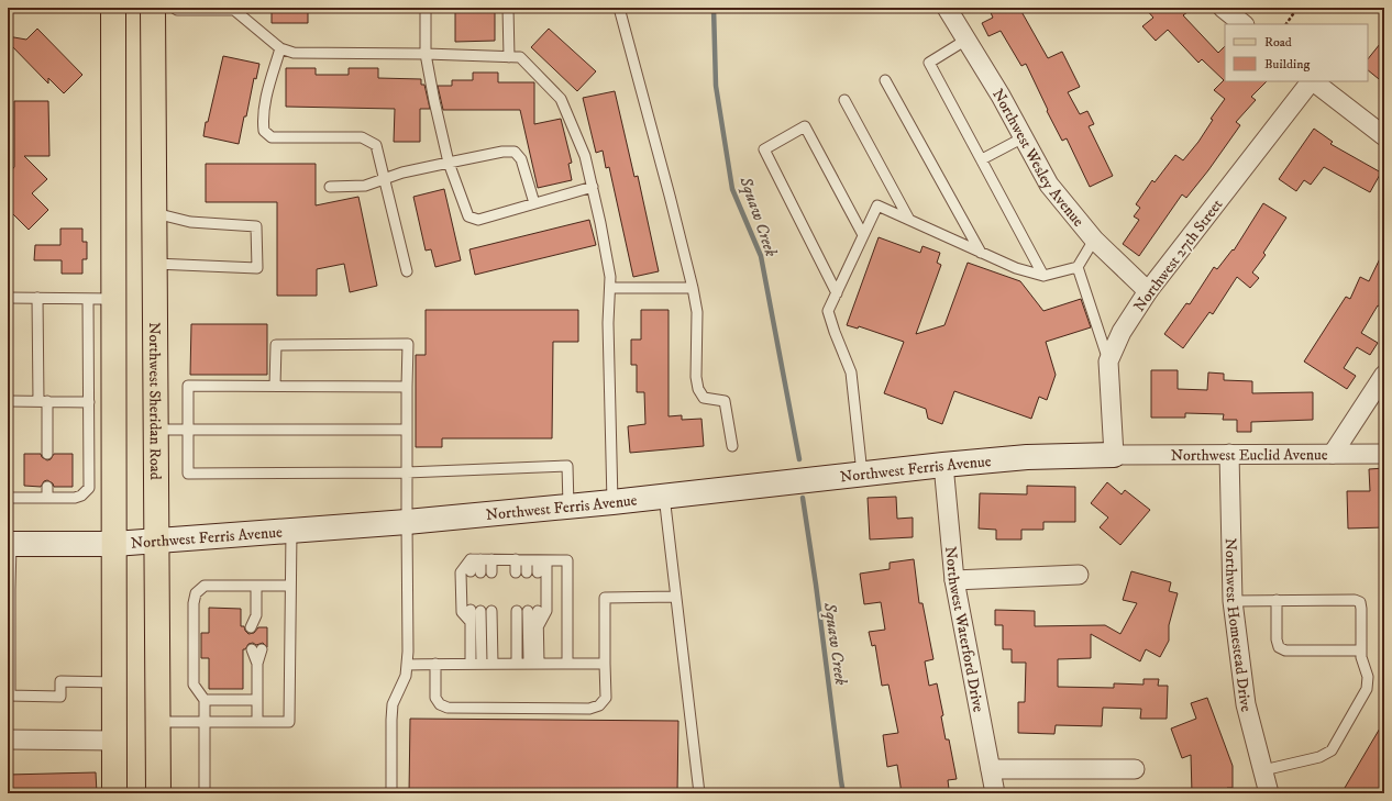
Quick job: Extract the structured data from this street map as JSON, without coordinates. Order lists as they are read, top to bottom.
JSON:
{
  "streets": {
    "main road": ["Northwest Sheridan Road"],
    "street": [
      "Northwest Wesley Avenue",
      "Northwest 27th Street",
      "Northwest Euclid Avenue",
      "Northwest Ferris Avenue",
      "Northwest Homestead Drive",
      "Northwest Waterford Drive"
    ]
  },
  "crossings": [
    ["Northwest Wesley Avenue", "Northwest 27th Street"],
    ["Northwest 27th Street", "Northwest Euclid Avenue"],
    ["Northwest 27th Street", "Northwest Ferris Avenue"],
    ["Northwest Sheridan Road", "Northwest Ferris Avenue"],
    ["Northwest Euclid Avenue", "Northwest Ferris Avenue"],
    ["Northwest Euclid Avenue", "Northwest Homestead Drive"],
    ["Northwest Ferris Avenue", "Northwest Waterford Drive"]
  ],
  "water": ["Squaw Creek"],
  "legend": ["Road", "Building"]
}
